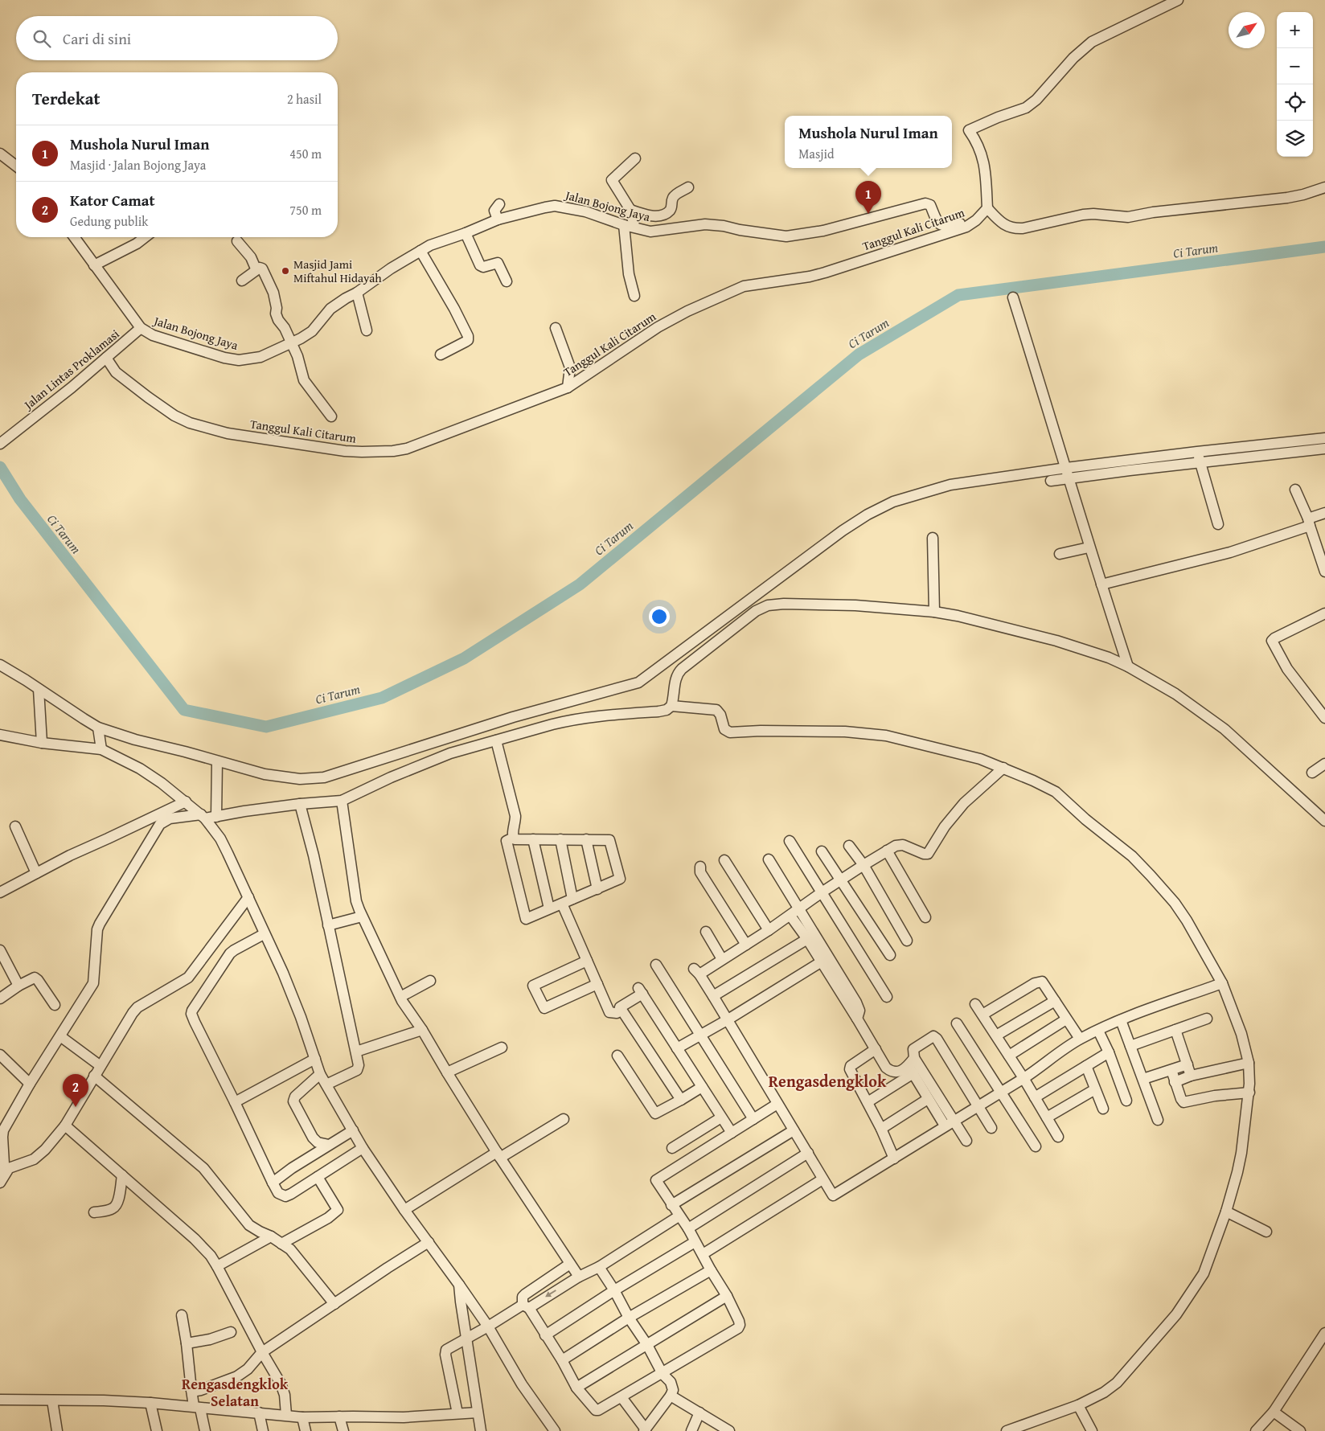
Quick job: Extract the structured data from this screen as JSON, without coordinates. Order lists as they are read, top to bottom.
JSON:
{
  "streets": {
    "street": ["Jalan Bojong Jaya", "Tanggul Kali Citarum", "Jalan Lintas Proklamasi"]
  },
  "crossings": [
    ["Jalan Bojong Jaya", "Tanggul Kali Citarum"],
    ["Jalan Bojong Jaya", "Jalan Lintas Proklamasi"],
    ["Tanggul Kali Citarum", "Jalan Lintas Proklamasi"]
  ],
  "districts": ["Rengasdengklok", "Rengasdengklok Selatan"],
  "water": ["Ci Tarum"],
  "places": ["Masjid Jami Miftahul Hidayah"],
  "north": "top right",
  "page": {
    "map_buttons": ["+", "−"],
    "search": "Cari di sini",
    "heading": ["Terdekat", "2 hasil"],
    "popup": ["Mushola Nurul Iman", "Masjid"],
    "list": [
      {
        "mark": "1",
        "name": "Mushola Nurul Iman",
        "note": "Masjid · Jalan Bojong Jaya",
        "value": "450 m"
      },
      {
        "mark": "2",
        "name": "Kator Camat",
        "note": "Gedung publik",
        "value": "750 m"
      }
    ],
    "pins": ["1", "2"]
  }
}
